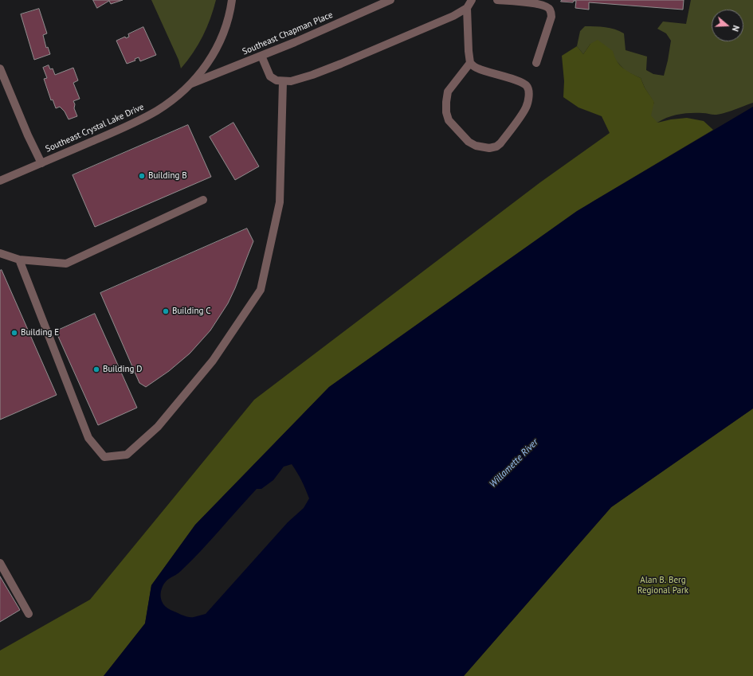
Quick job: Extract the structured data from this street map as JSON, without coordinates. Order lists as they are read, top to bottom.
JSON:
{
  "streets": {
    "street": ["Southeast Chapman Place", "Southeast Crystal Lake Drive"]
  },
  "crossings": [
    ["Southeast Chapman Place", "Southeast Crystal Lake Drive"]
  ],
  "water": ["Willamette River"],
  "parks": ["Alan B. Berg Regional Park"],
  "places": [
    "Building B",
    "Building C",
    "Building E",
    "Building D"
  ],
  "north": "right"
}
